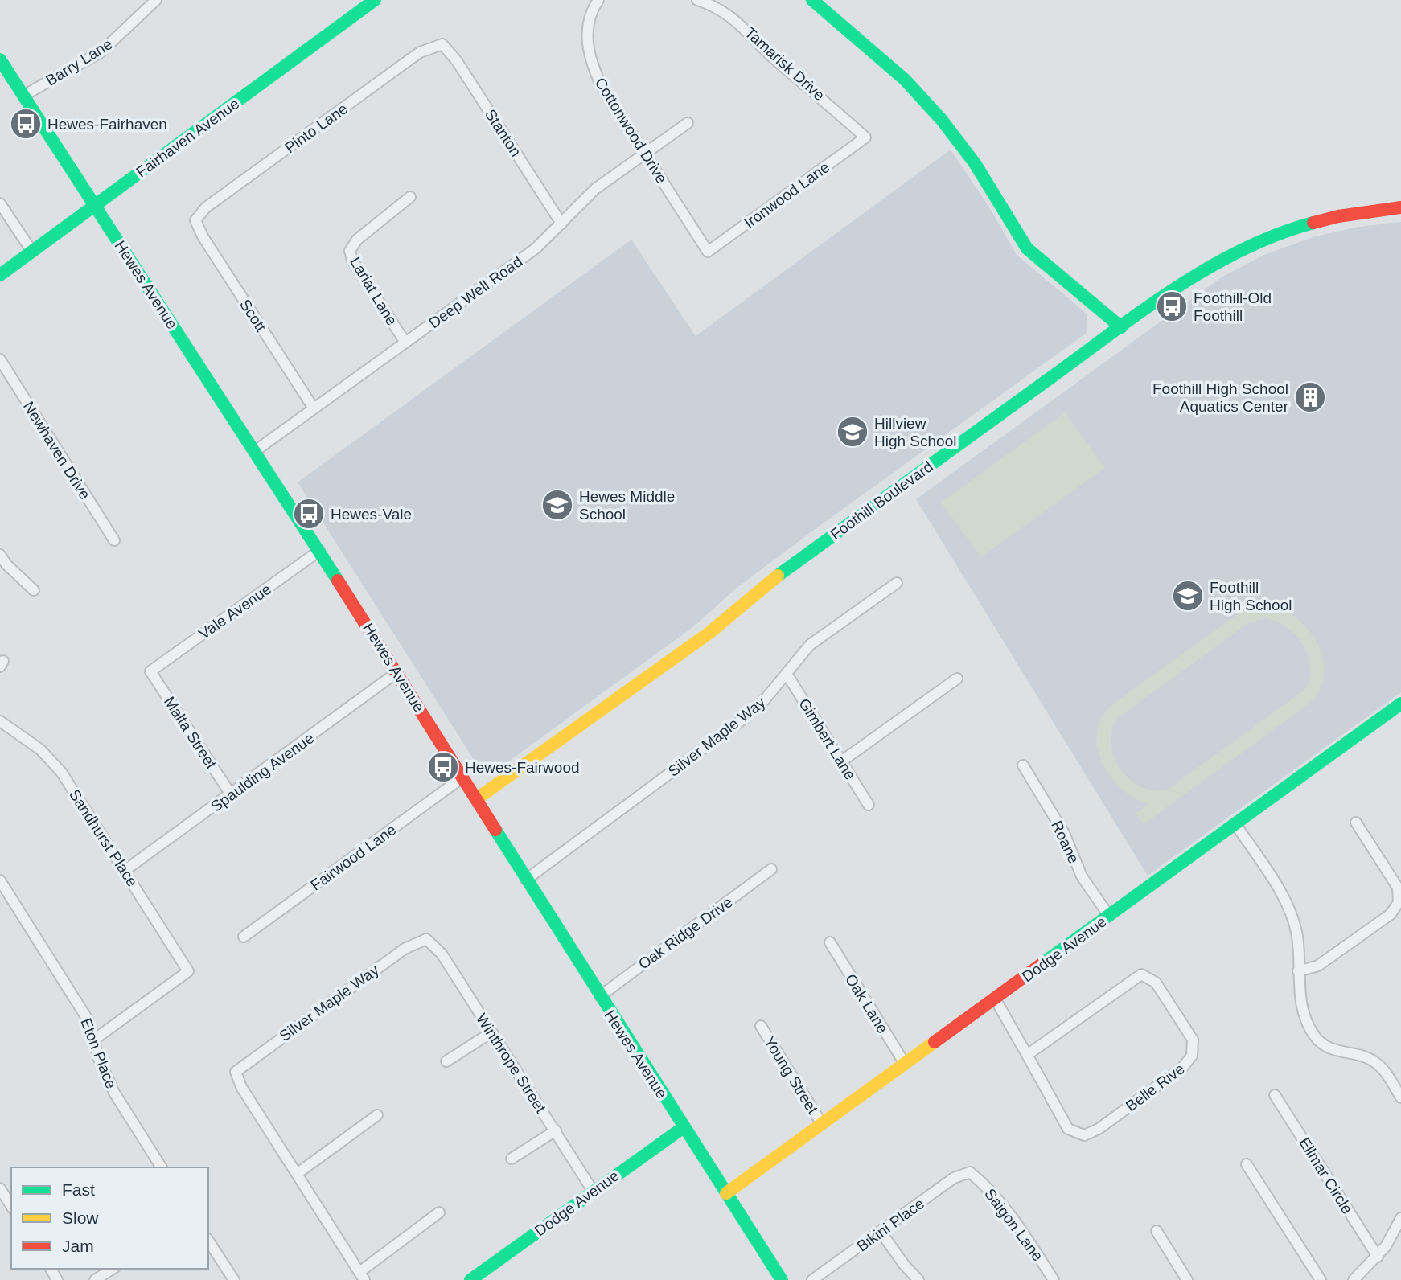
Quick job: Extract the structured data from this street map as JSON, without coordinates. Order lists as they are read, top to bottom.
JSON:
{
  "streets": {
    "street": [
      "Barry Lane",
      "Tamarisk Drive",
      "Pinto Lane",
      "Cottonwood Drive",
      "Stanton",
      "Fairhaven Avenue",
      "Ironwood Lane",
      "Hewes Avenue",
      "Lariat Lane",
      "Deep Well Road",
      "Scott",
      "Newhaven Drive",
      "Foothill Boulevard",
      "Vale Avenue",
      "Malta Street",
      "Silver Maple Way",
      "Gimbert Lane",
      "Spaulding Avenue",
      "Sandhurst Place",
      "Roane",
      "Fairwood Lane",
      "Oak Ridge Drive",
      "Dodge Avenue",
      "Oak Lane",
      "Eton Place",
      "Winthrope Street",
      "Young Street",
      "Belle Rive",
      "Ellmar Circle",
      "Bikini Place",
      "Saigon Lane"
    ]
  },
  "crossings": [
    ["Barry Lane", "Hewes Avenue"],
    ["Tamarisk Drive", "Ironwood Lane"],
    ["Pinto Lane", "Stanton"],
    ["Pinto Lane", "Scott"],
    ["Cottonwood Drive", "Ironwood Lane"],
    ["Cottonwood Drive", "Deep Well Road"],
    ["Stanton", "Deep Well Road"],
    ["Fairhaven Avenue", "Hewes Avenue"],
    ["Hewes Avenue", "Deep Well Road"],
    ["Hewes Avenue", "Foothill Boulevard"],
    ["Hewes Avenue", "Vale Avenue"],
    ["Hewes Avenue", "Silver Maple Way"],
    ["Hewes Avenue", "Spaulding Avenue"],
    ["Hewes Avenue", "Fairwood Lane"],
    ["Hewes Avenue", "Oak Ridge Drive"],
    ["Hewes Avenue", "Dodge Avenue"],
    ["Lariat Lane", "Deep Well Road"],
    ["Deep Well Road", "Scott"],
    ["Vale Avenue", "Malta Street"],
    ["Malta Street", "Spaulding Avenue"],
    ["Silver Maple Way", "Gimbert Lane"],
    ["Silver Maple Way", "Winthrope Street"],
    ["Spaulding Avenue", "Sandhurst Place"],
    ["Sandhurst Place", "Eton Place"],
    ["Roane", "Dodge Avenue"],
    ["Dodge Avenue", "Oak Lane"],
    ["Dodge Avenue", "Winthrope Street"],
    ["Dodge Avenue", "Young Street"],
    ["Dodge Avenue", "Belle Rive"],
    ["Bikini Place", "Saigon Lane"]
  ],
  "places": {
    "bus stop": [
      "Hewes-Fairhaven",
      "Foothill-Old Foothill",
      "Hewes-Vale",
      "Hewes-Fairwood"
    ],
    "building": ["Foothill High School Aquatics Center"],
    "school or university": ["Hillview High School", "Hewes Middle School", "Foothill High School"]
  },
  "legend": ["Fast", "Slow", "Jam"]
}
